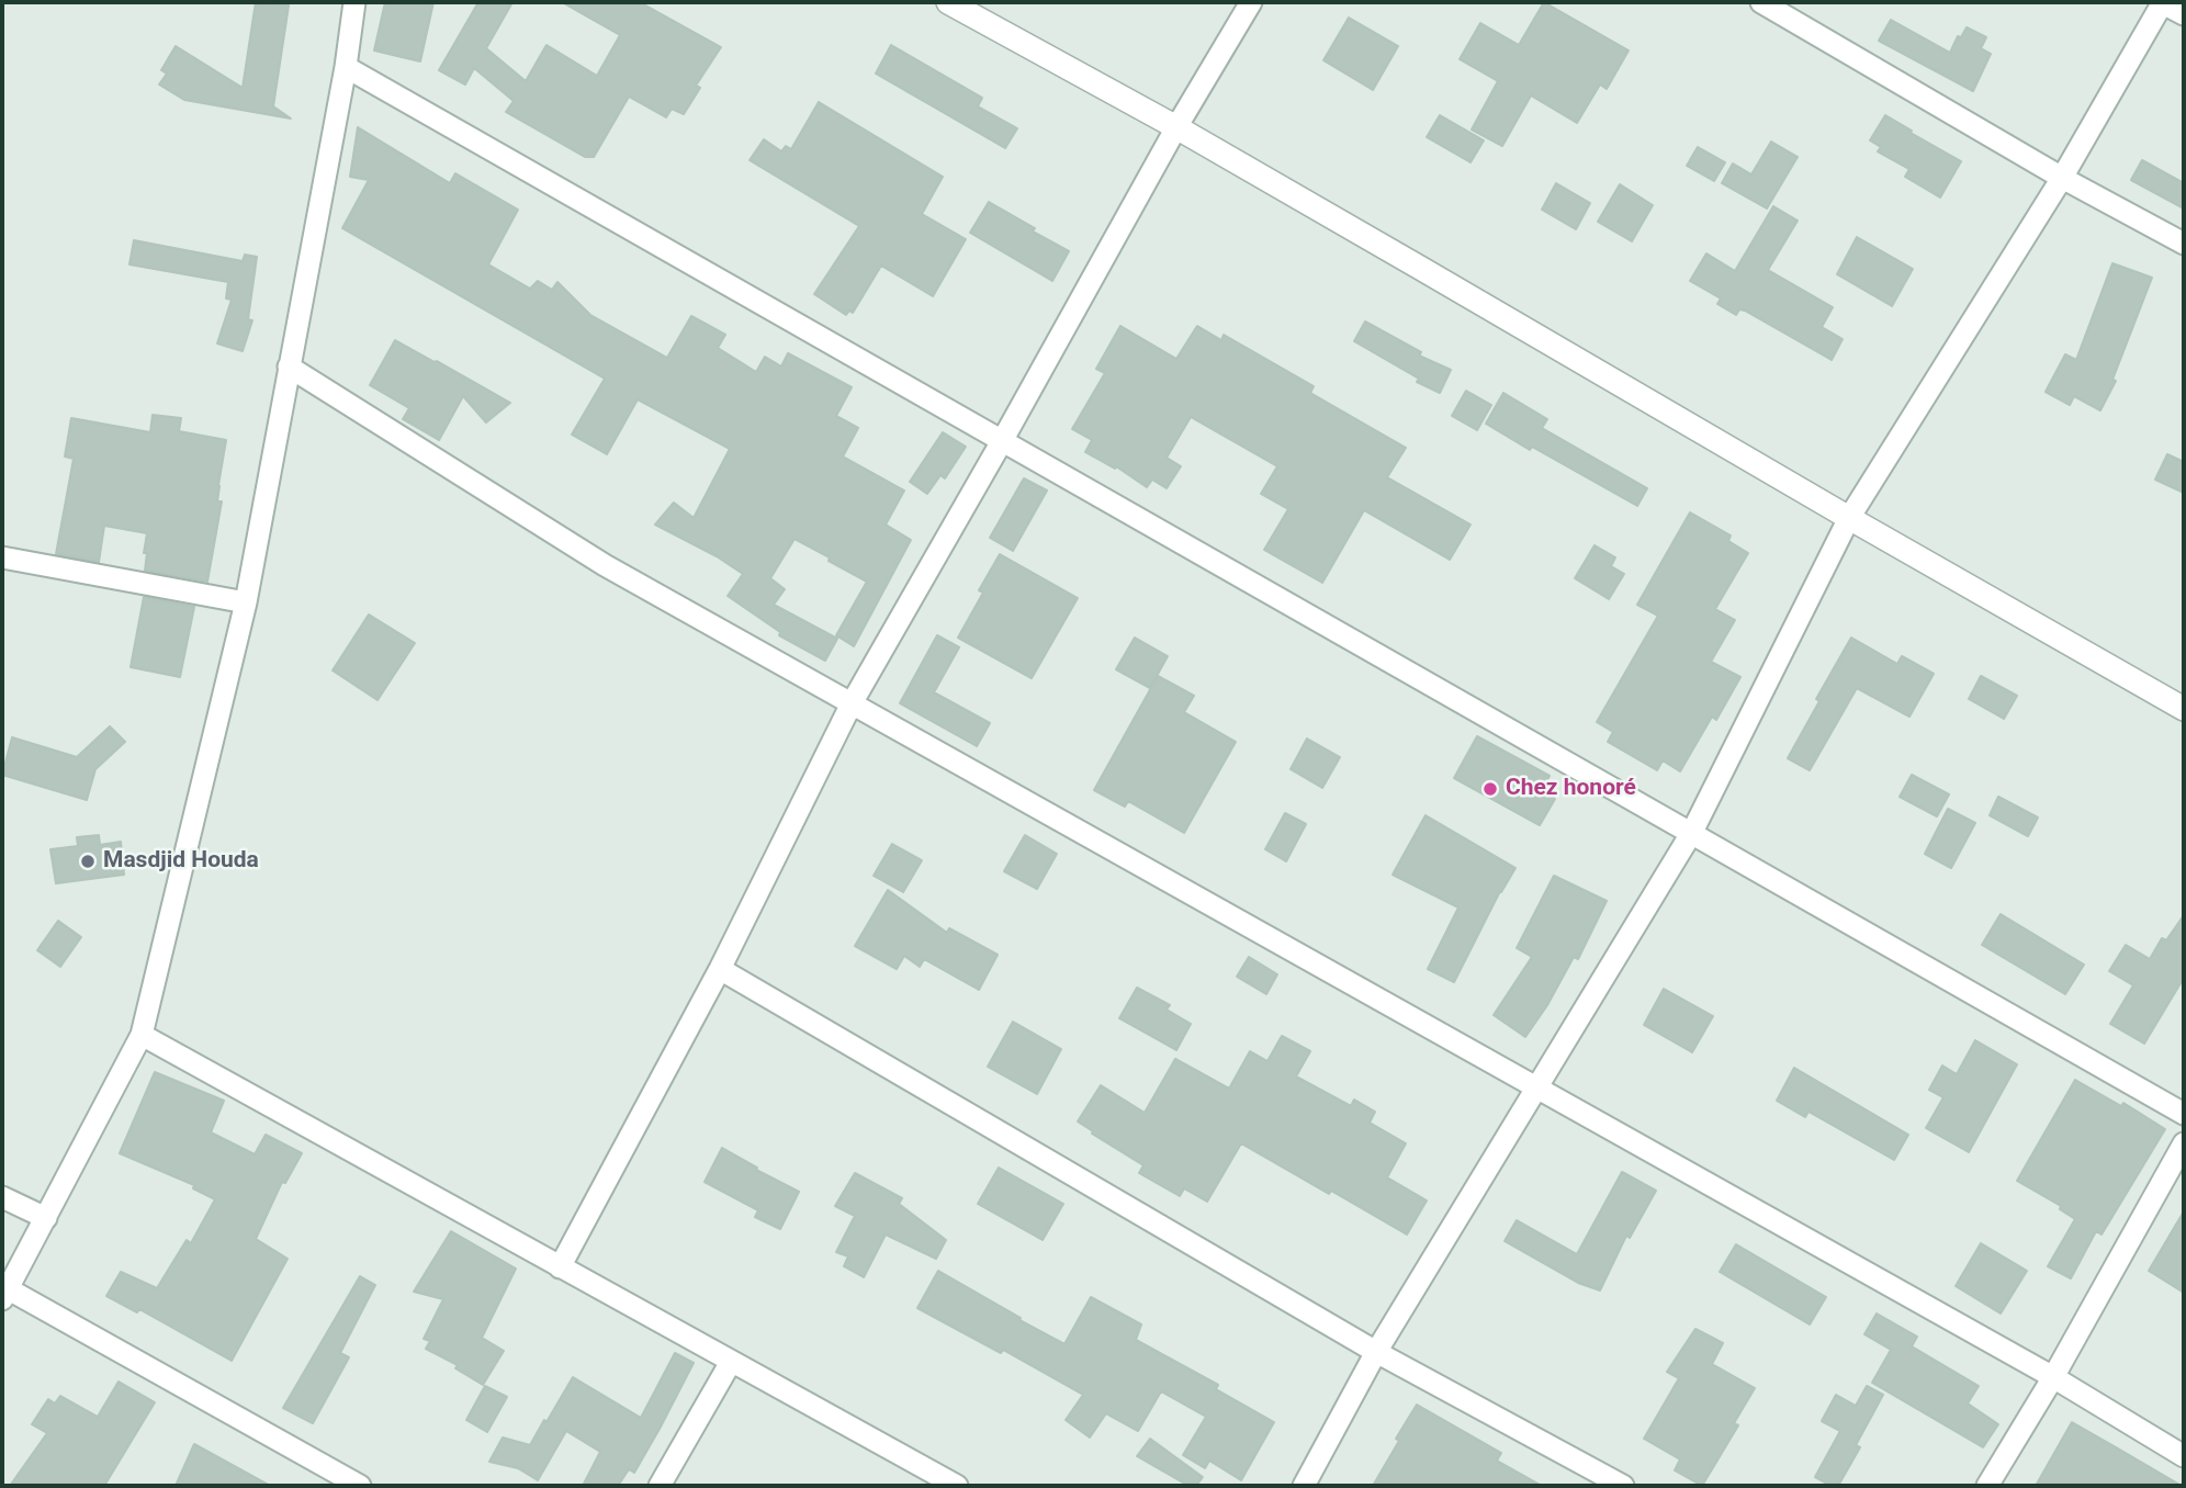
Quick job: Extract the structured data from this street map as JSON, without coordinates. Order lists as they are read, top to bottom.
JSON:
{
  "places": ["Chez honoré", "Masdjid Houda"]
}
